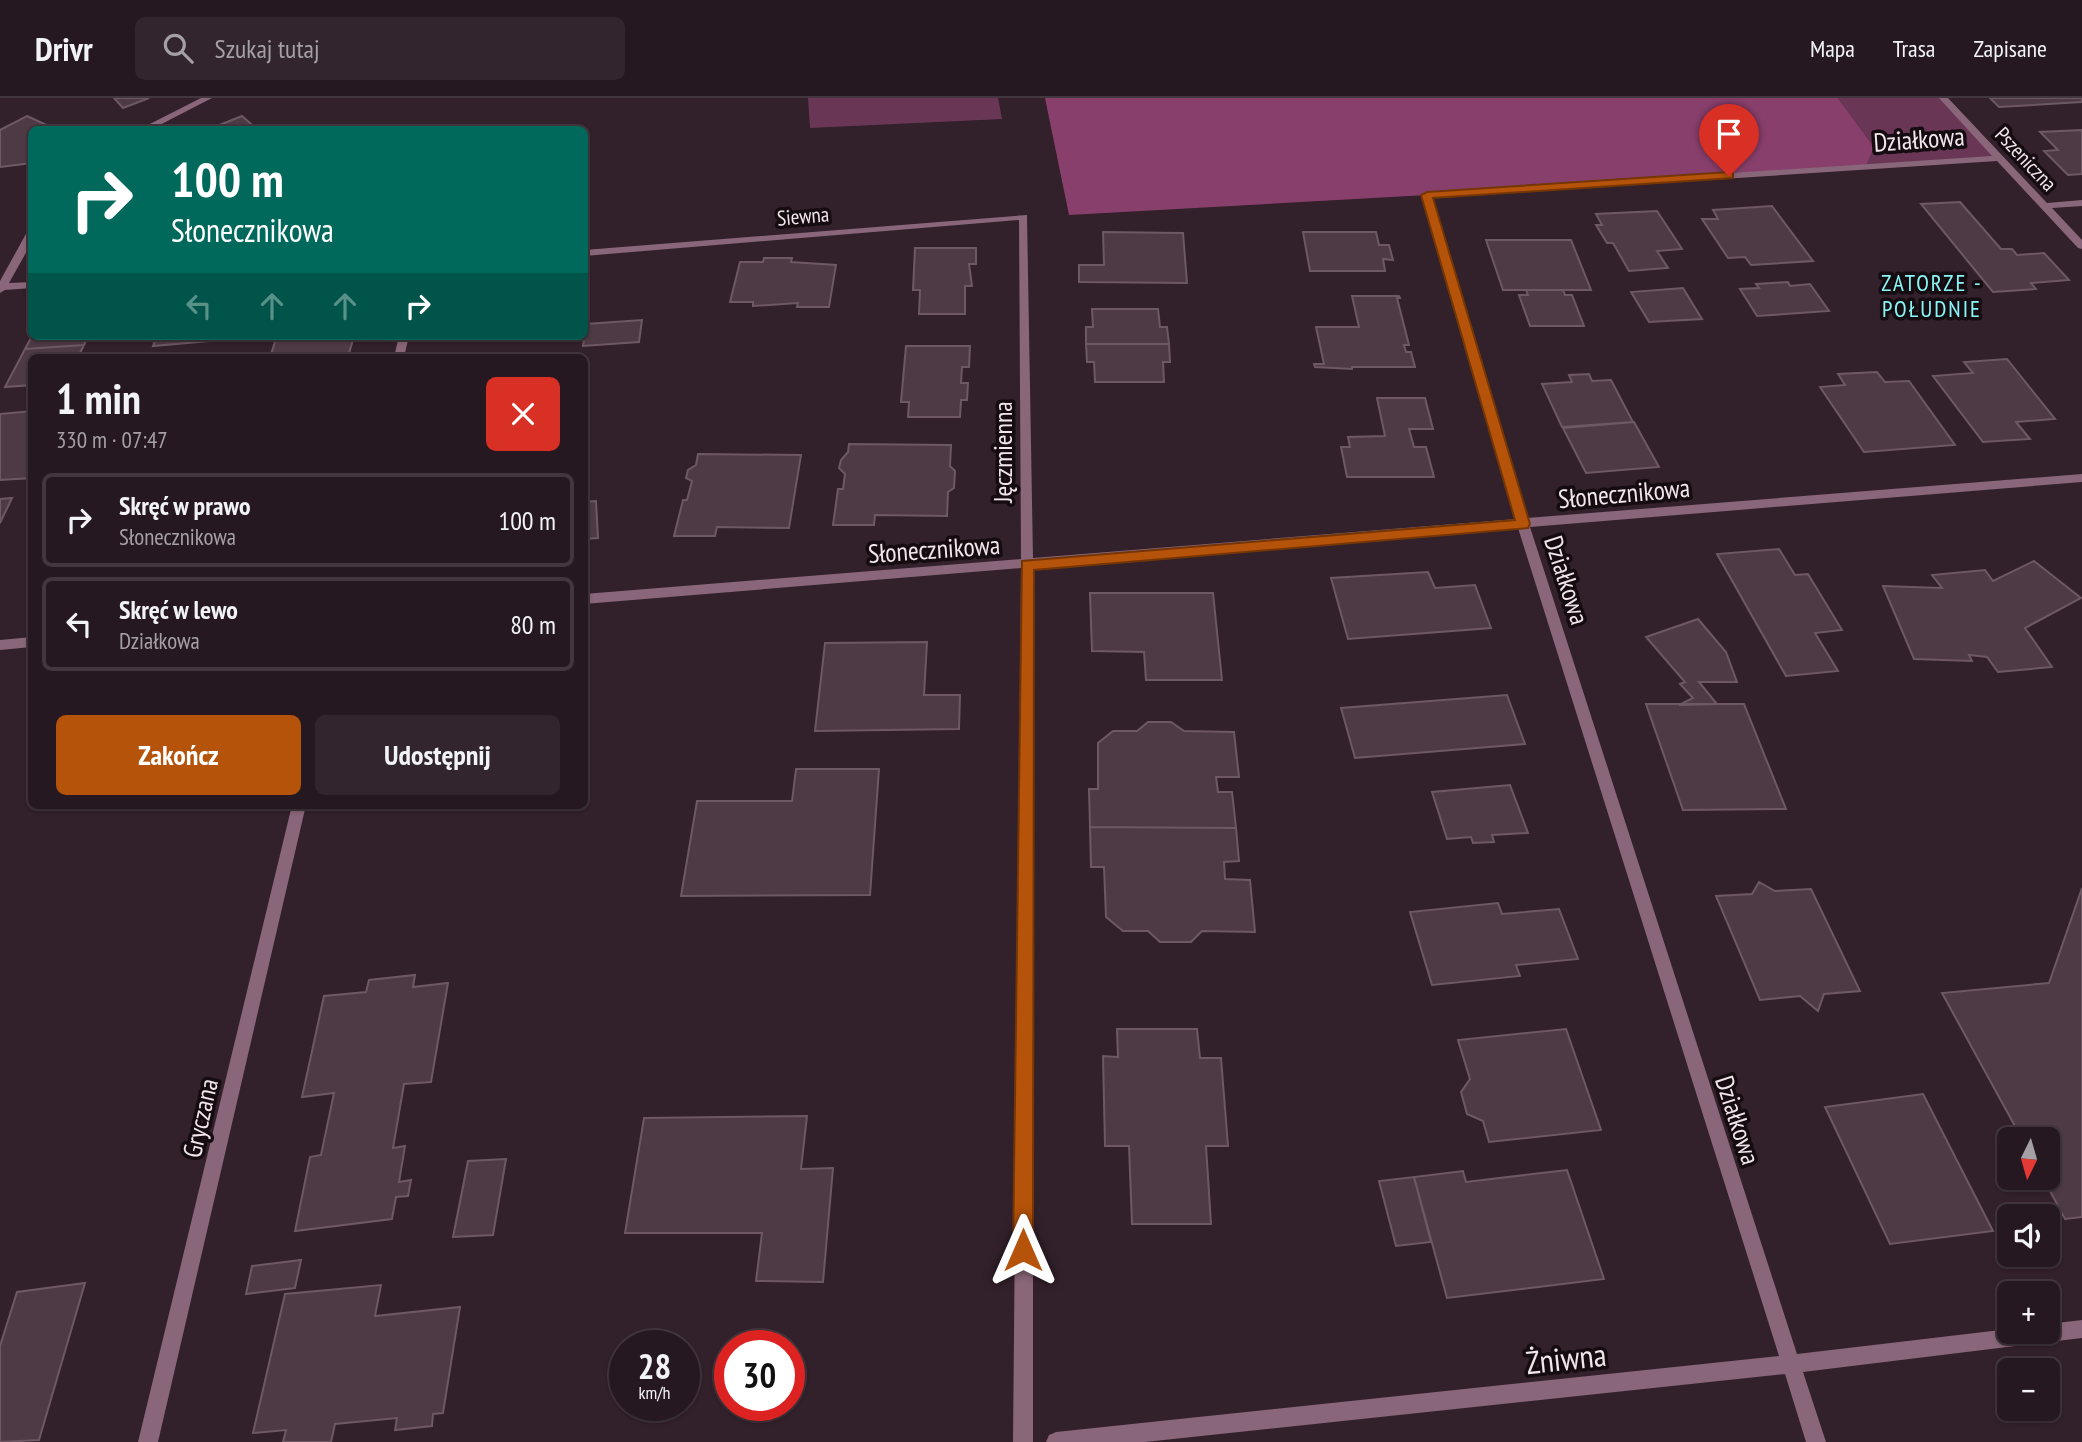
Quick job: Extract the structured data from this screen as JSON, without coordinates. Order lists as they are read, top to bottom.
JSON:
{
  "streets": {
    "street": [
      "Działkowa",
      "Pszeniczna",
      "Siewna",
      "Jęczmienna",
      "Słonecznikowa",
      "Gryczana",
      "Żniwna"
    ]
  },
  "crossings": [
    ["Działkowa", "Pszeniczna"],
    ["Działkowa", "Słonecznikowa"],
    ["Działkowa", "Żniwna"],
    ["Siewna", "Jęczmienna"],
    ["Jęczmienna", "Słonecznikowa"]
  ],
  "districts": ["ZATORZE - POŁUDNIE"],
  "north": "bottom",
  "page": {
    "header": "Drivr",
    "search": "Szukaj tutaj",
    "nav": ["Mapa", "Trasa", "Zapisane"],
    "turn": ["100 m", "Słonecznikowa"],
    "heading": ["1 min", "330 m · 07:47"],
    "list": [
      {
        "name": "Skręć w prawo",
        "note": "Słonecznikowa",
        "value": "100 m"
      },
      {
        "name": "Skręć w lewo",
        "note": "Działkowa",
        "value": "80 m"
      }
    ],
    "buttons": ["Zakończ", "Udostępnij"],
    "map_buttons": ["+", "−"],
    "speed": "28 km/h",
    "limit": "30"
  }
}
